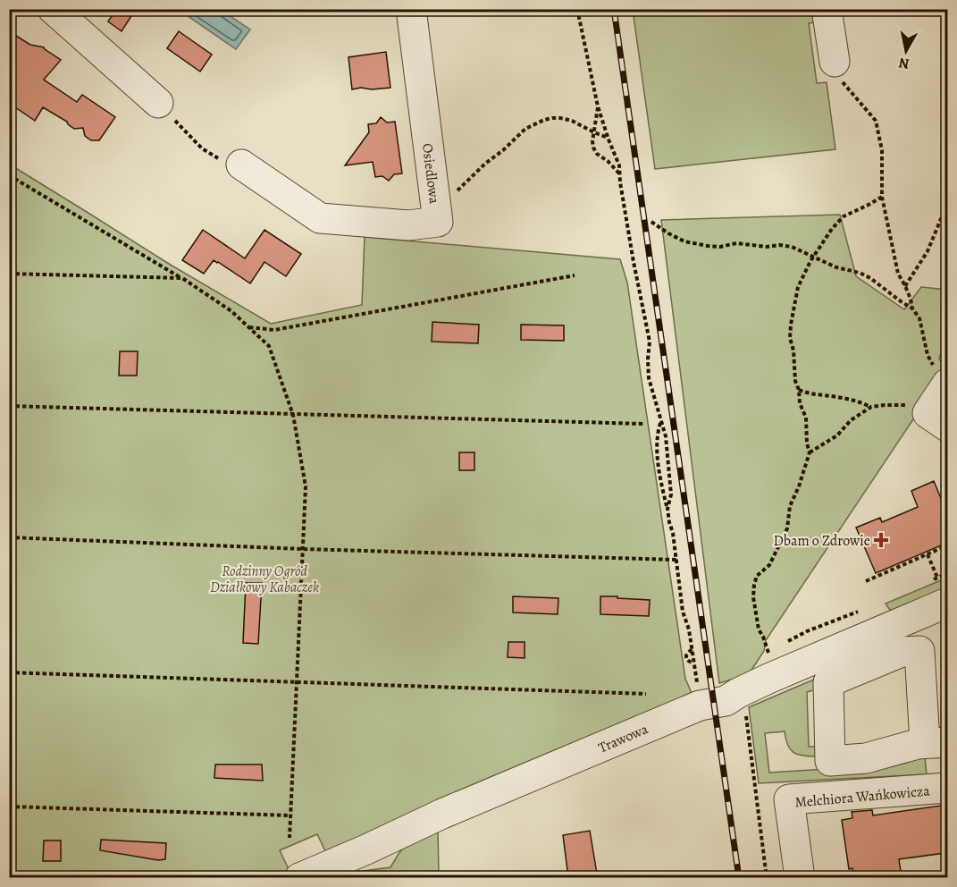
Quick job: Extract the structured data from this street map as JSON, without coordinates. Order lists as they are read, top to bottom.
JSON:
{
  "streets": {
    "street": ["Osiedlowa", "Trawowa", "Melchiora Wańkowicza"]
  },
  "parks": ["Rodzinny Ogród Działkowy Kabaczek"],
  "places": {
    "health": ["Dbam o Zdrowie"]
  },
  "north": "bottom"
}
